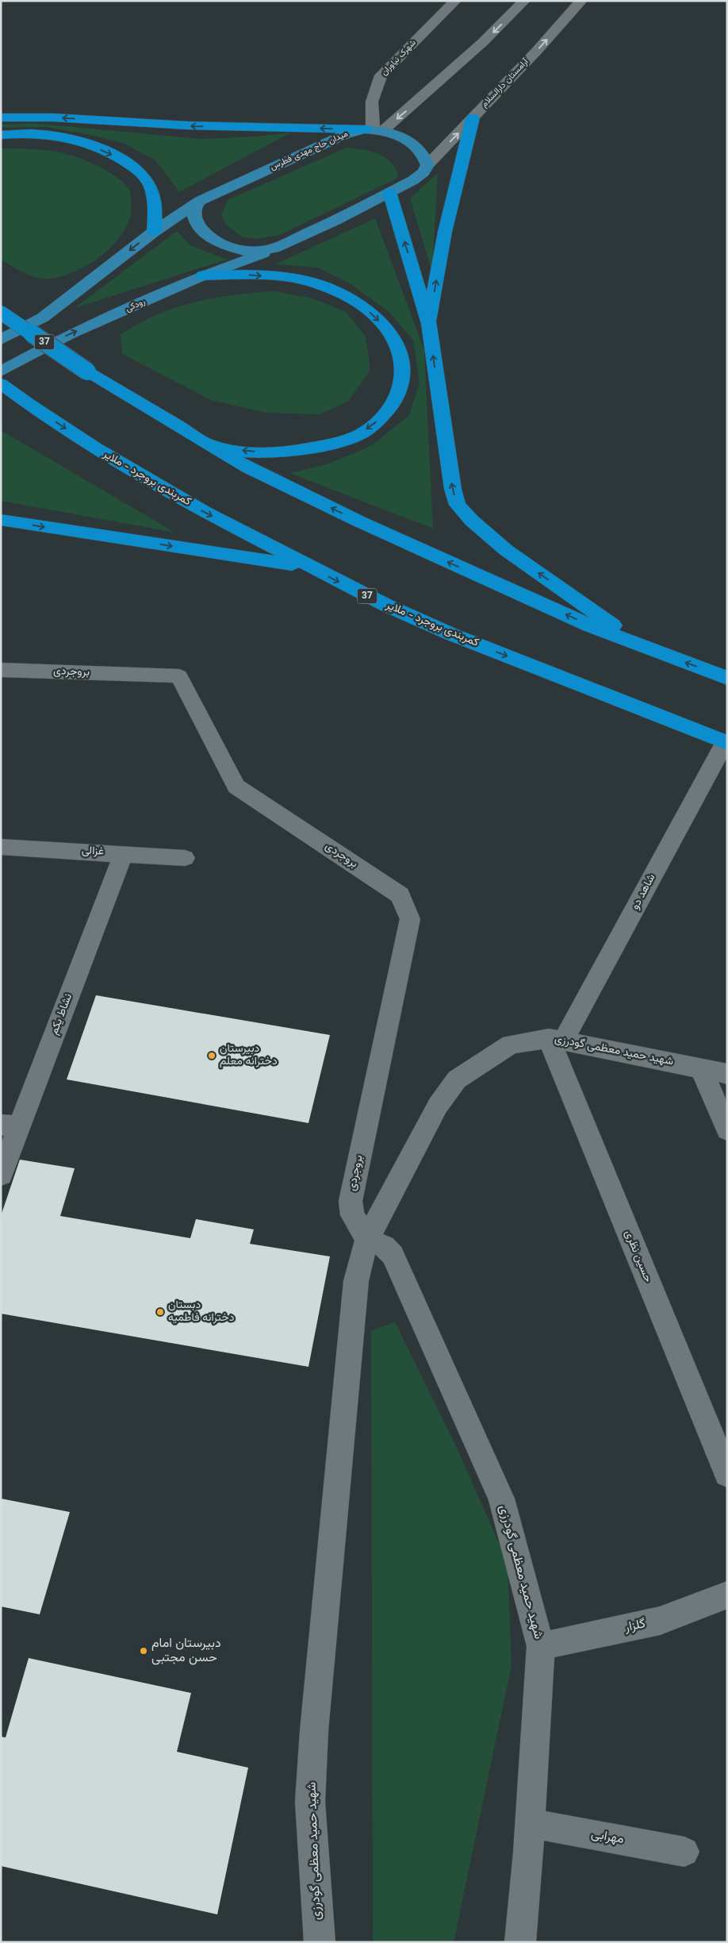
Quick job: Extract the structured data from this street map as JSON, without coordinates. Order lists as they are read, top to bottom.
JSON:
{
  "streets": {
    "highway": ["37", "کمربندی بروجرد - ملایر"],
    "main road": ["میدان حاج مهدی فطرس", "رودکی"],
    "street": [
      "شهرک نیاوران",
      "آرامستان دارالسلام",
      "بروجردی",
      "غزالی",
      "شاهد دو",
      "نشاط یکم",
      "شهید حمید معظمی گودرزی",
      "حسین نظری",
      "گلزار",
      "مهرابی"
    ]
  },
  "crossings": [
    ["شهرک نیاوران", "میدان حاج مهدی فطرس"],
    ["کمربندی بروجرد - ملایر", "شاهد دو"],
    ["بروجردی", "شهید حمید معظمی گودرزی"],
    ["غزالی", "نشاط یکم"],
    ["شاهد دو", "شهید حمید معظمی گودرزی"],
    ["شاهد دو", "حسین نظری"],
    ["شهید حمید معظمی گودرزی", "حسین نظری"],
    ["شهید حمید معظمی گودرزی", "گلزار"],
    ["شهید حمید معظمی گودرزی", "مهرابی"]
  ],
  "places": ["دبیرستان دخترانه معلم", "دبستان دخترانه فاطمیه", "دبیرستان امام حسن مجتبی"]
}
